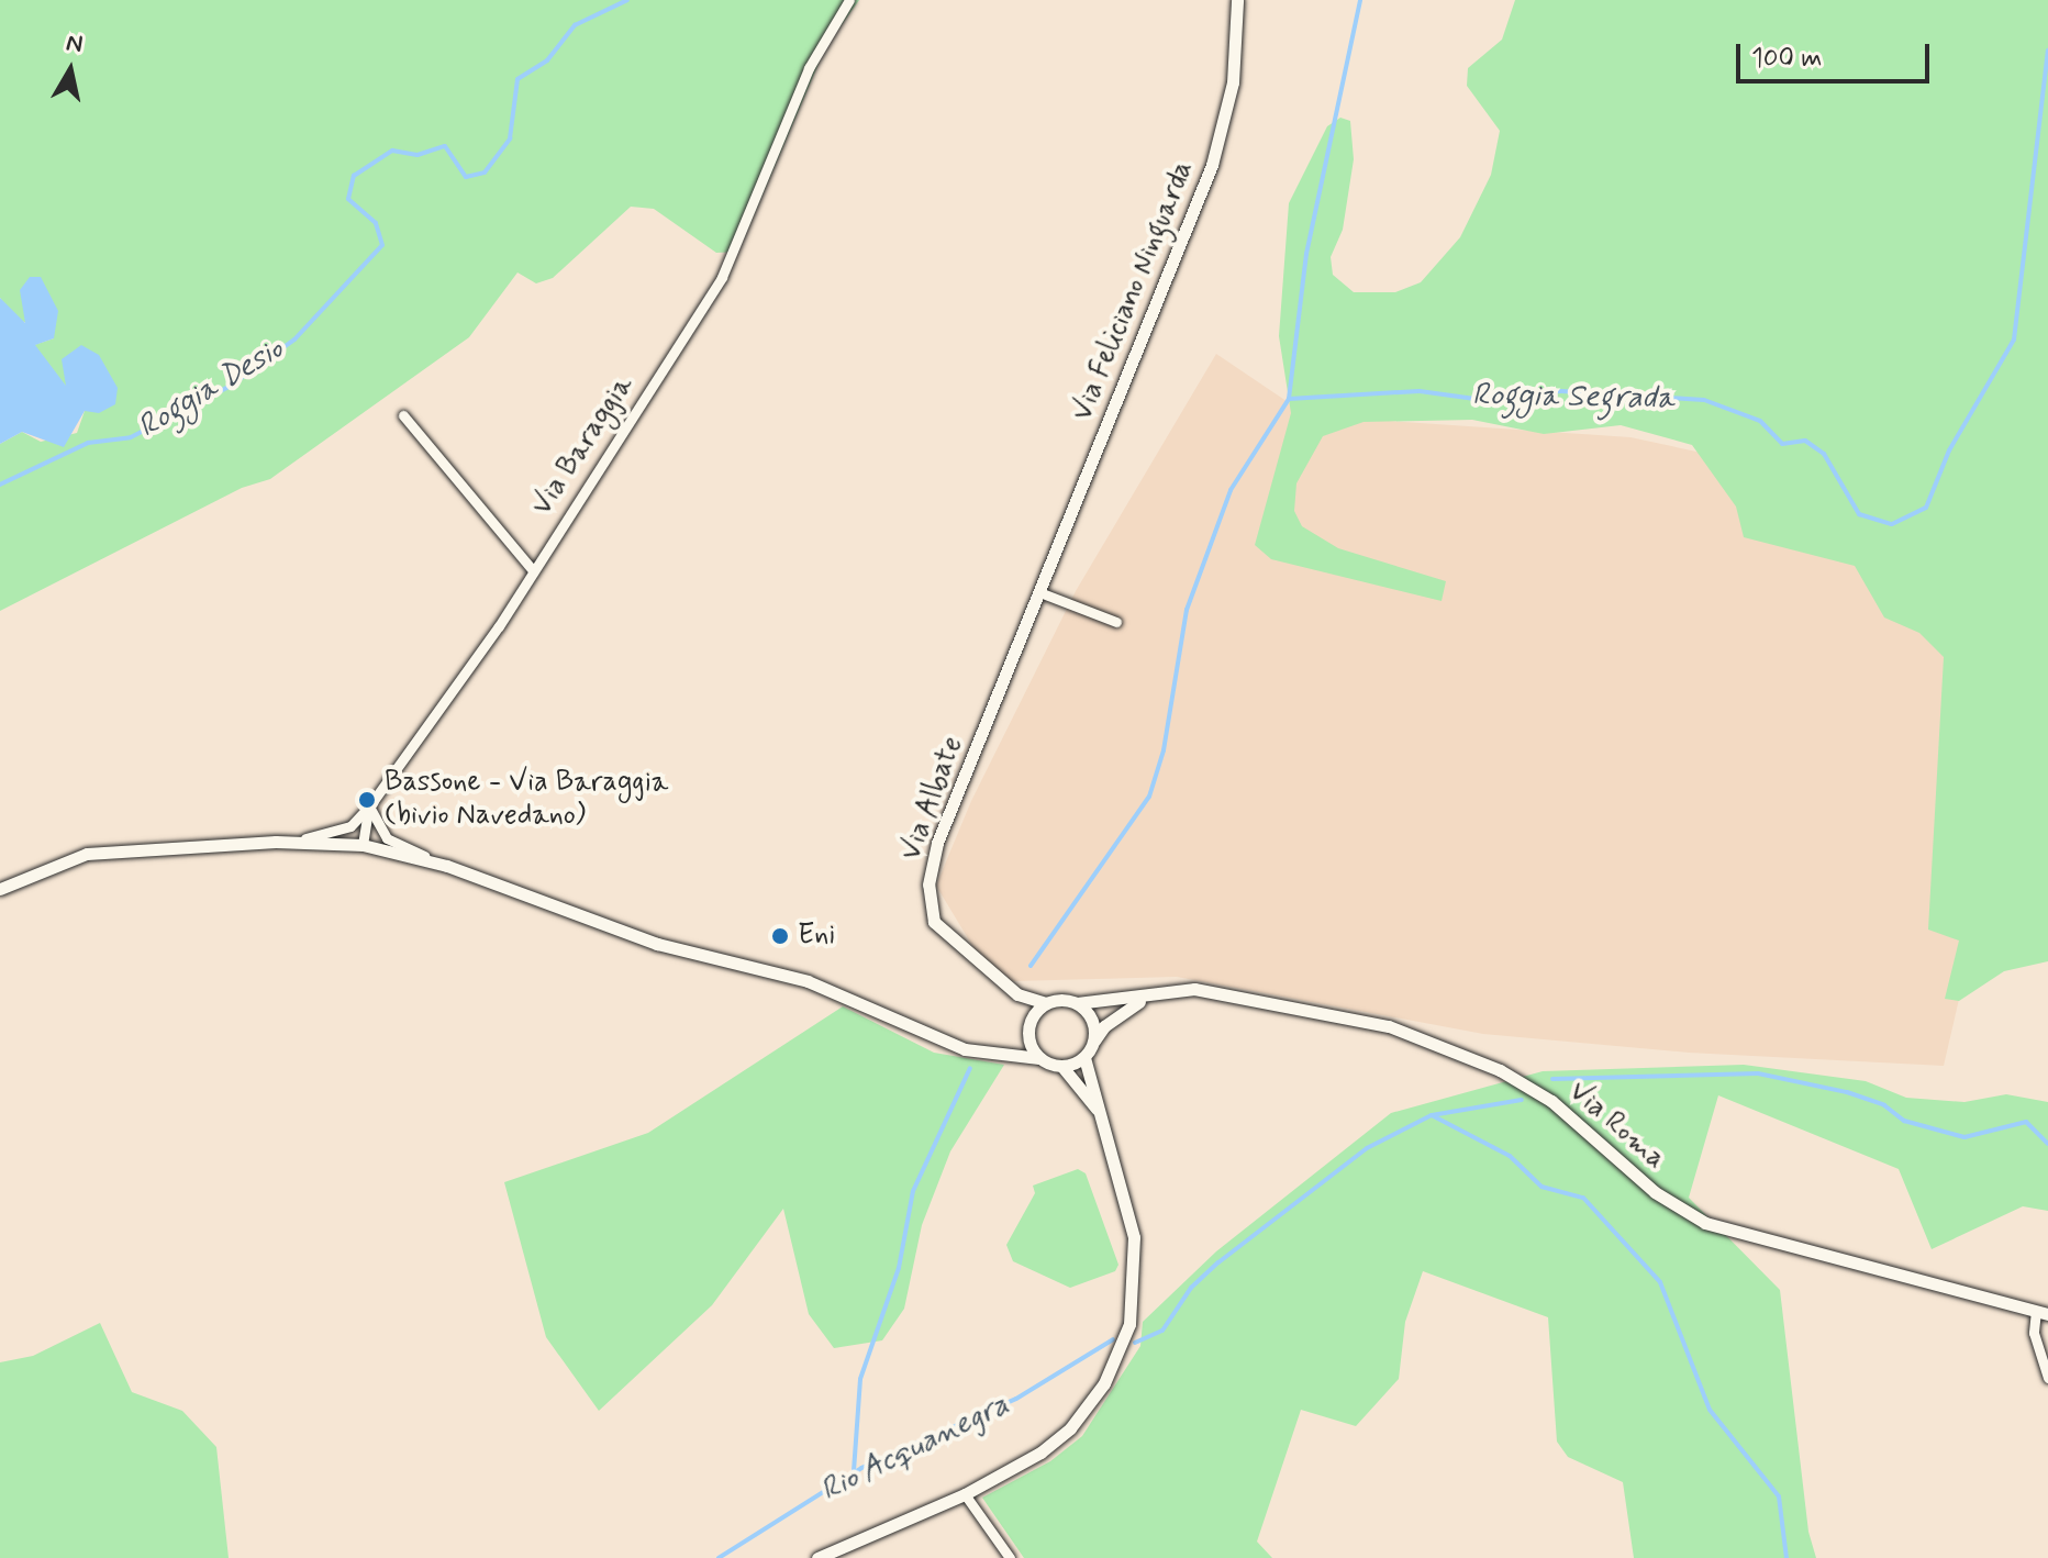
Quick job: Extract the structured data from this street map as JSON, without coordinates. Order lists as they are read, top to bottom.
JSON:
{
  "streets": {
    "street": [
      "Via Feliciano Ninguarda",
      "Via Baraggia",
      "Via Albate",
      "Via Roma"
    ]
  },
  "crossings": [
    ["Via Feliciano Ninguarda", "Via Albate"],
    ["Via Baraggia", "Via Albate"],
    ["Via Baraggia", "Via Roma"],
    ["Via Albate", "Via Roma"]
  ],
  "water": ["Roggia Desio", "Roggia Segrada", "Rio Acquanegra"],
  "places": ["Bassone - Via Baraggia (bivio Navedano)", "Eni"],
  "scale_bar": "100 m",
  "north": "top"
}
